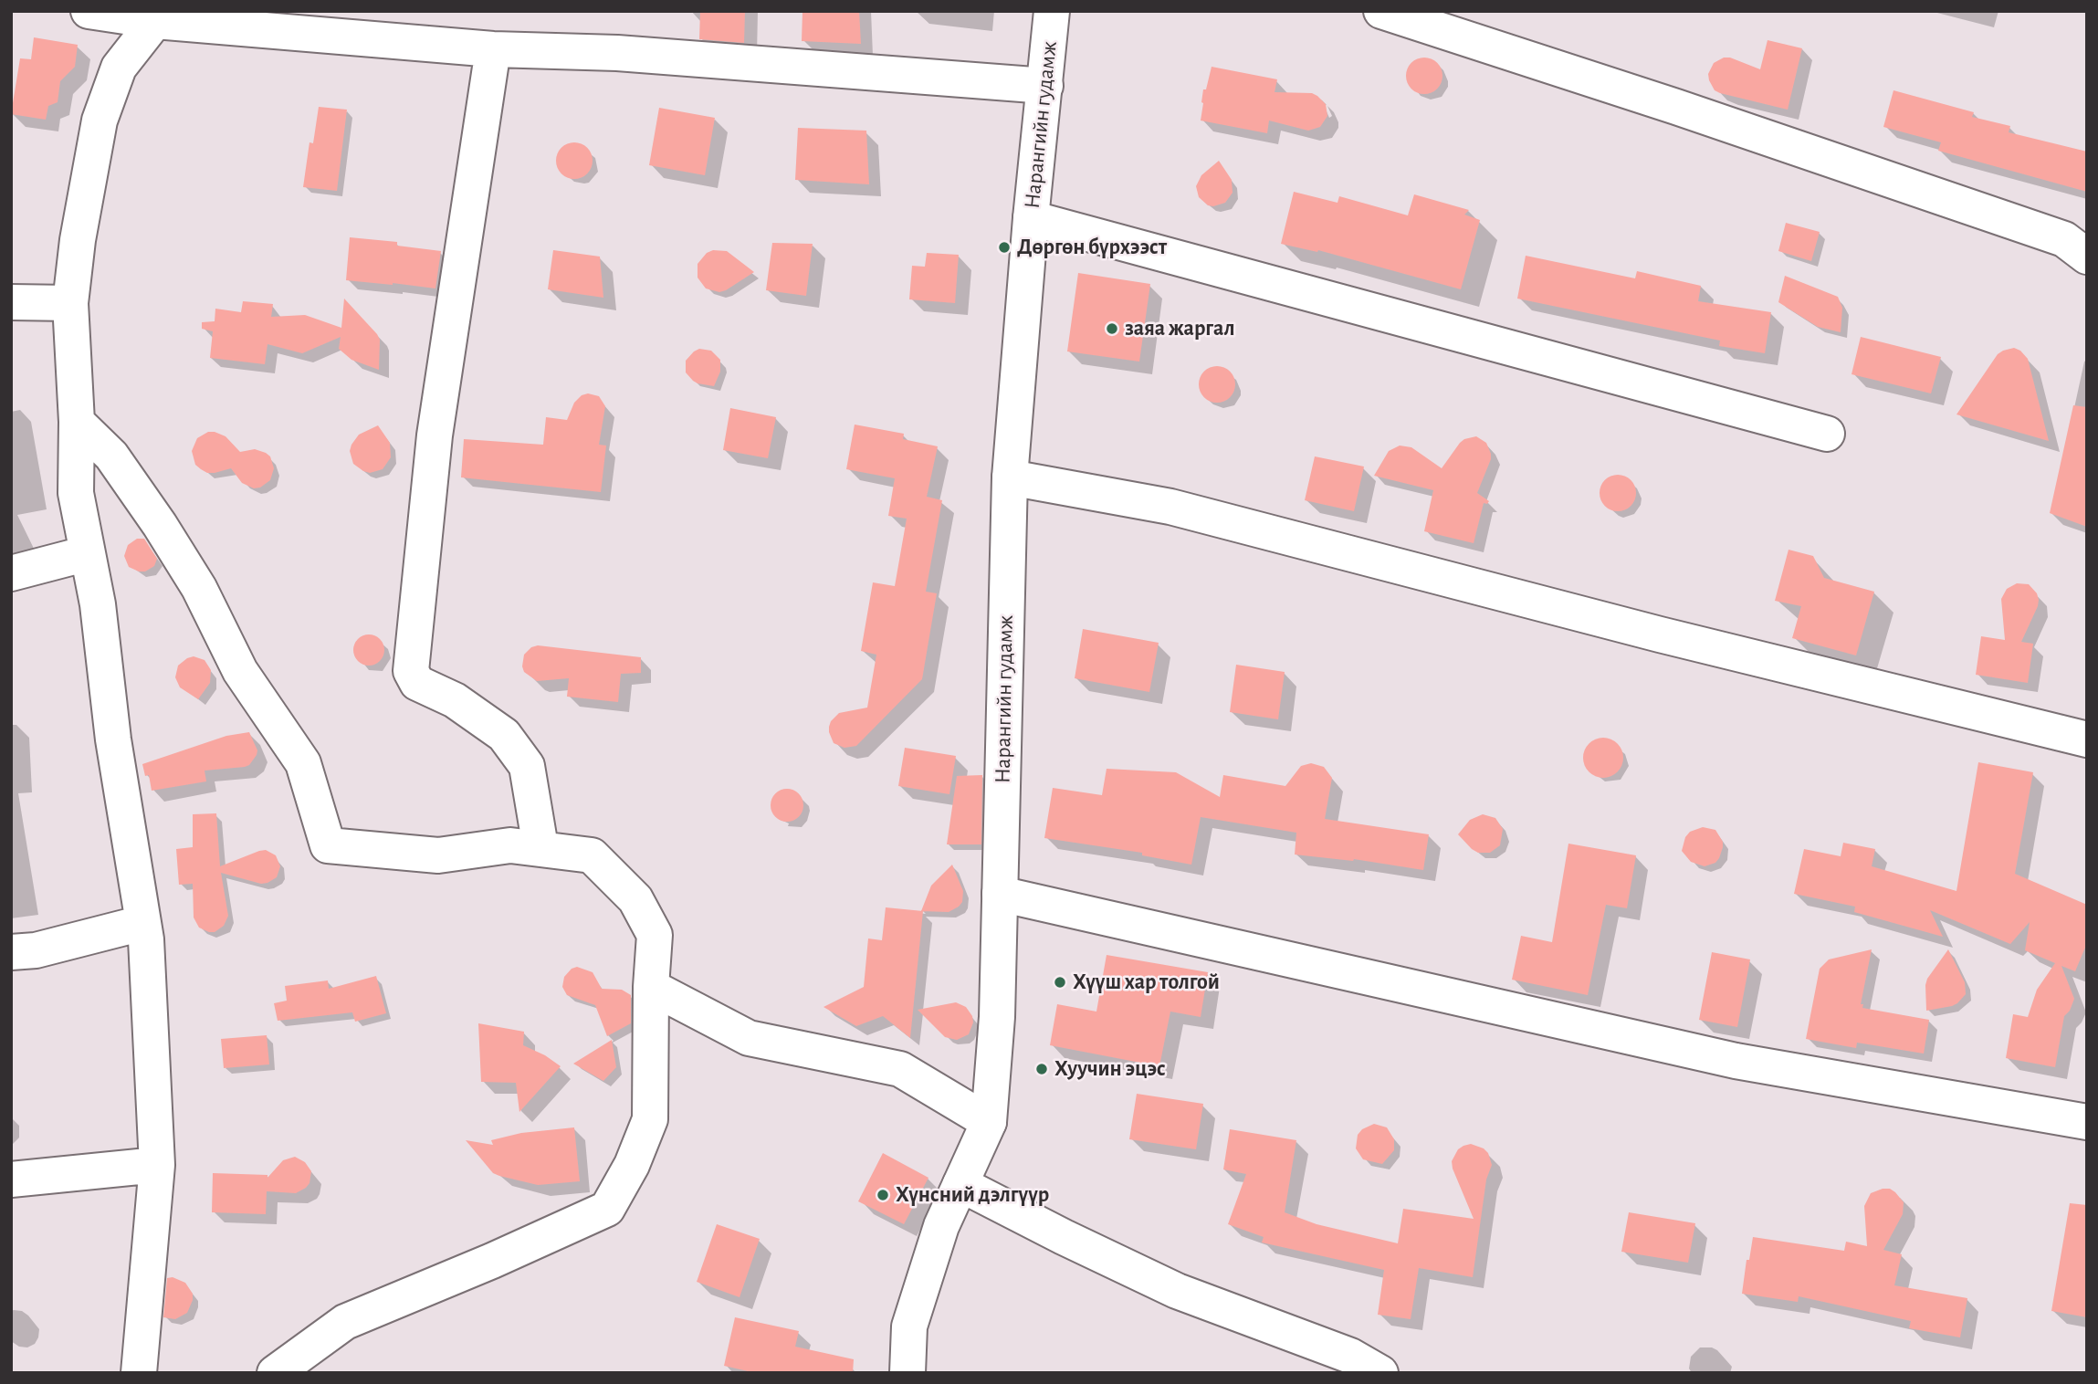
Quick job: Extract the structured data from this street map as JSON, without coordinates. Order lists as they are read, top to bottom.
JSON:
{
  "streets": {
    "street": ["Нарангийн гудамж"]
  },
  "places": [
    "Дөргөн бүрхээст",
    "заяа жаргал",
    "Хүүш хар толгой",
    "Хуучин эцэс",
    "Хүнсний дэлгүүр"
  ]
}
